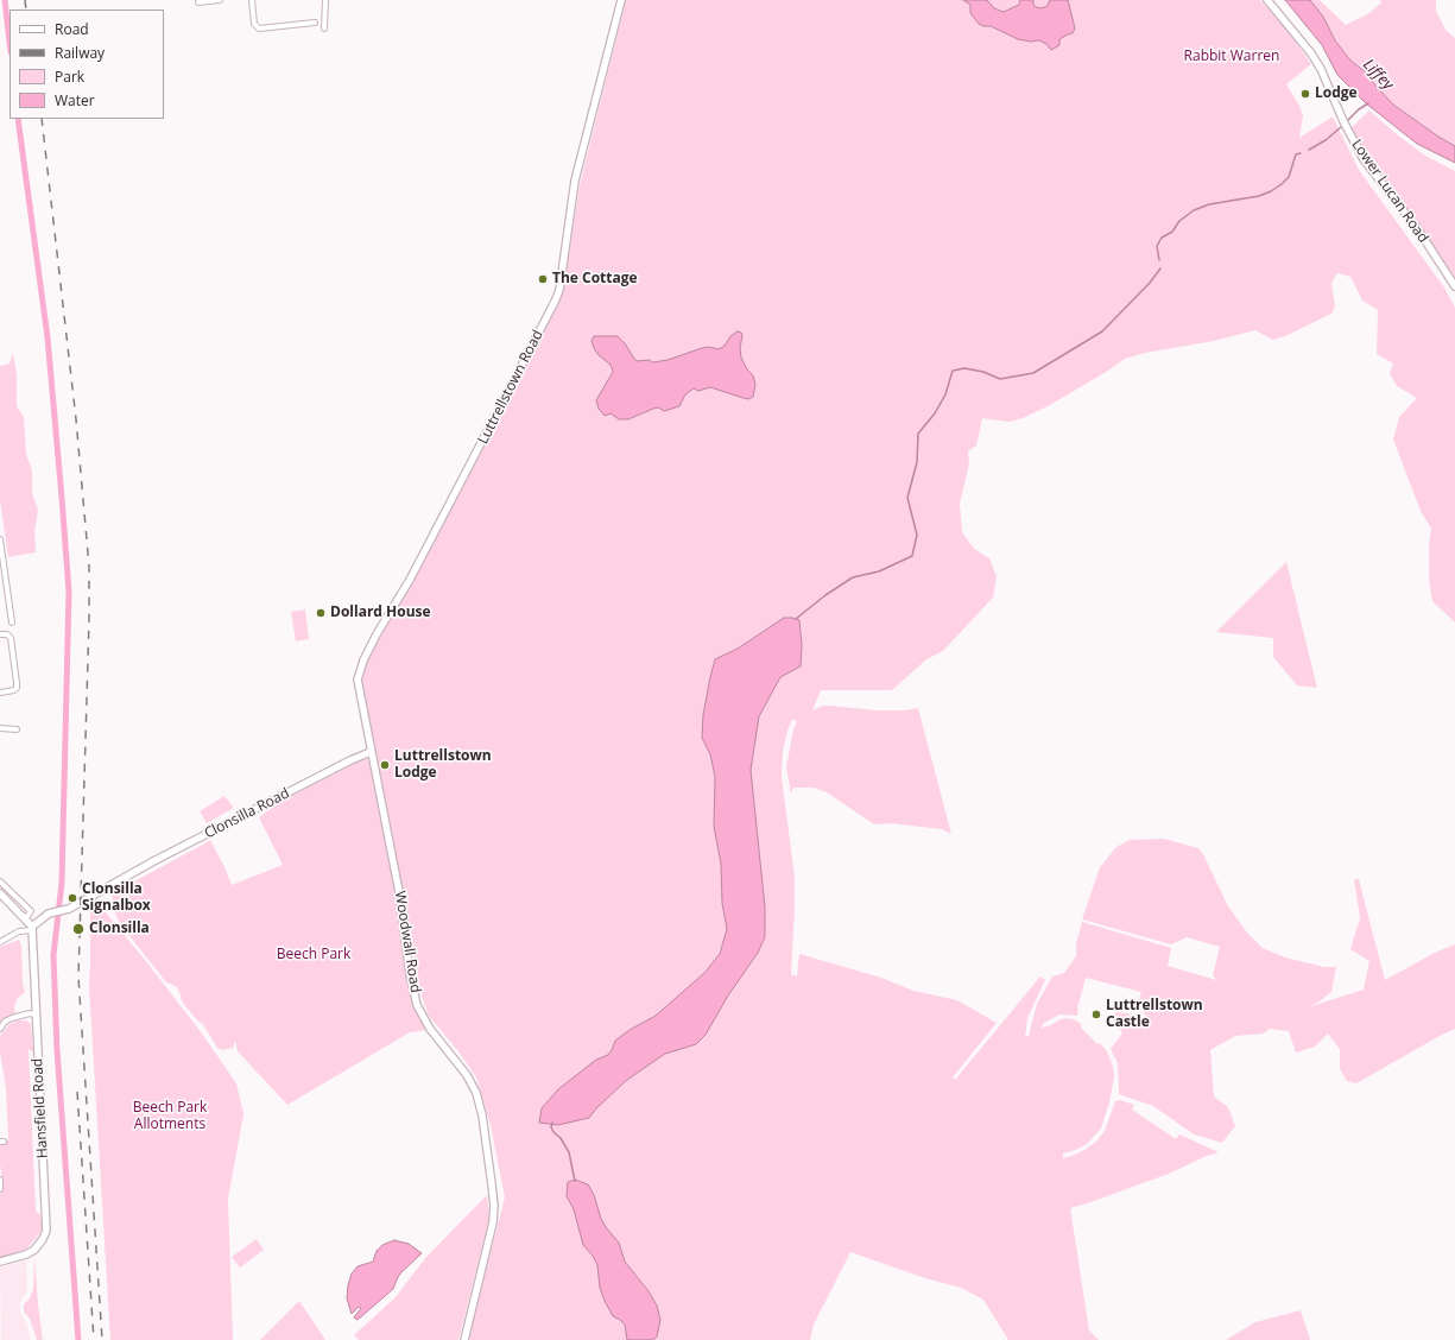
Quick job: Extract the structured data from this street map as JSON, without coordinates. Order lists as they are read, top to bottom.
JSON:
{
  "streets": {
    "street": [
      "Lower Lucan Road",
      "Luttrellstown Road",
      "Clonsilla Road",
      "Woodwall Road",
      "Hansfield Road"
    ]
  },
  "crossings": [
    ["Luttrellstown Road", "Clonsilla Road"],
    ["Luttrellstown Road", "Woodwall Road"],
    ["Clonsilla Road", "Woodwall Road"],
    ["Clonsilla Road", "Hansfield Road"]
  ],
  "water": ["Liffey"],
  "parks": ["Rabbit Warren", "Beech Park", "Beech Park Allotments"],
  "places": [
    "Lodge",
    "The Cottage",
    "Dollard House",
    "Luttrellstown Lodge",
    "Clonsilla Signalbox",
    "Clonsilla",
    "Luttrellstown Castle"
  ],
  "legend": [
    "Road",
    "Railway",
    "Park",
    "Water"
  ]
}
